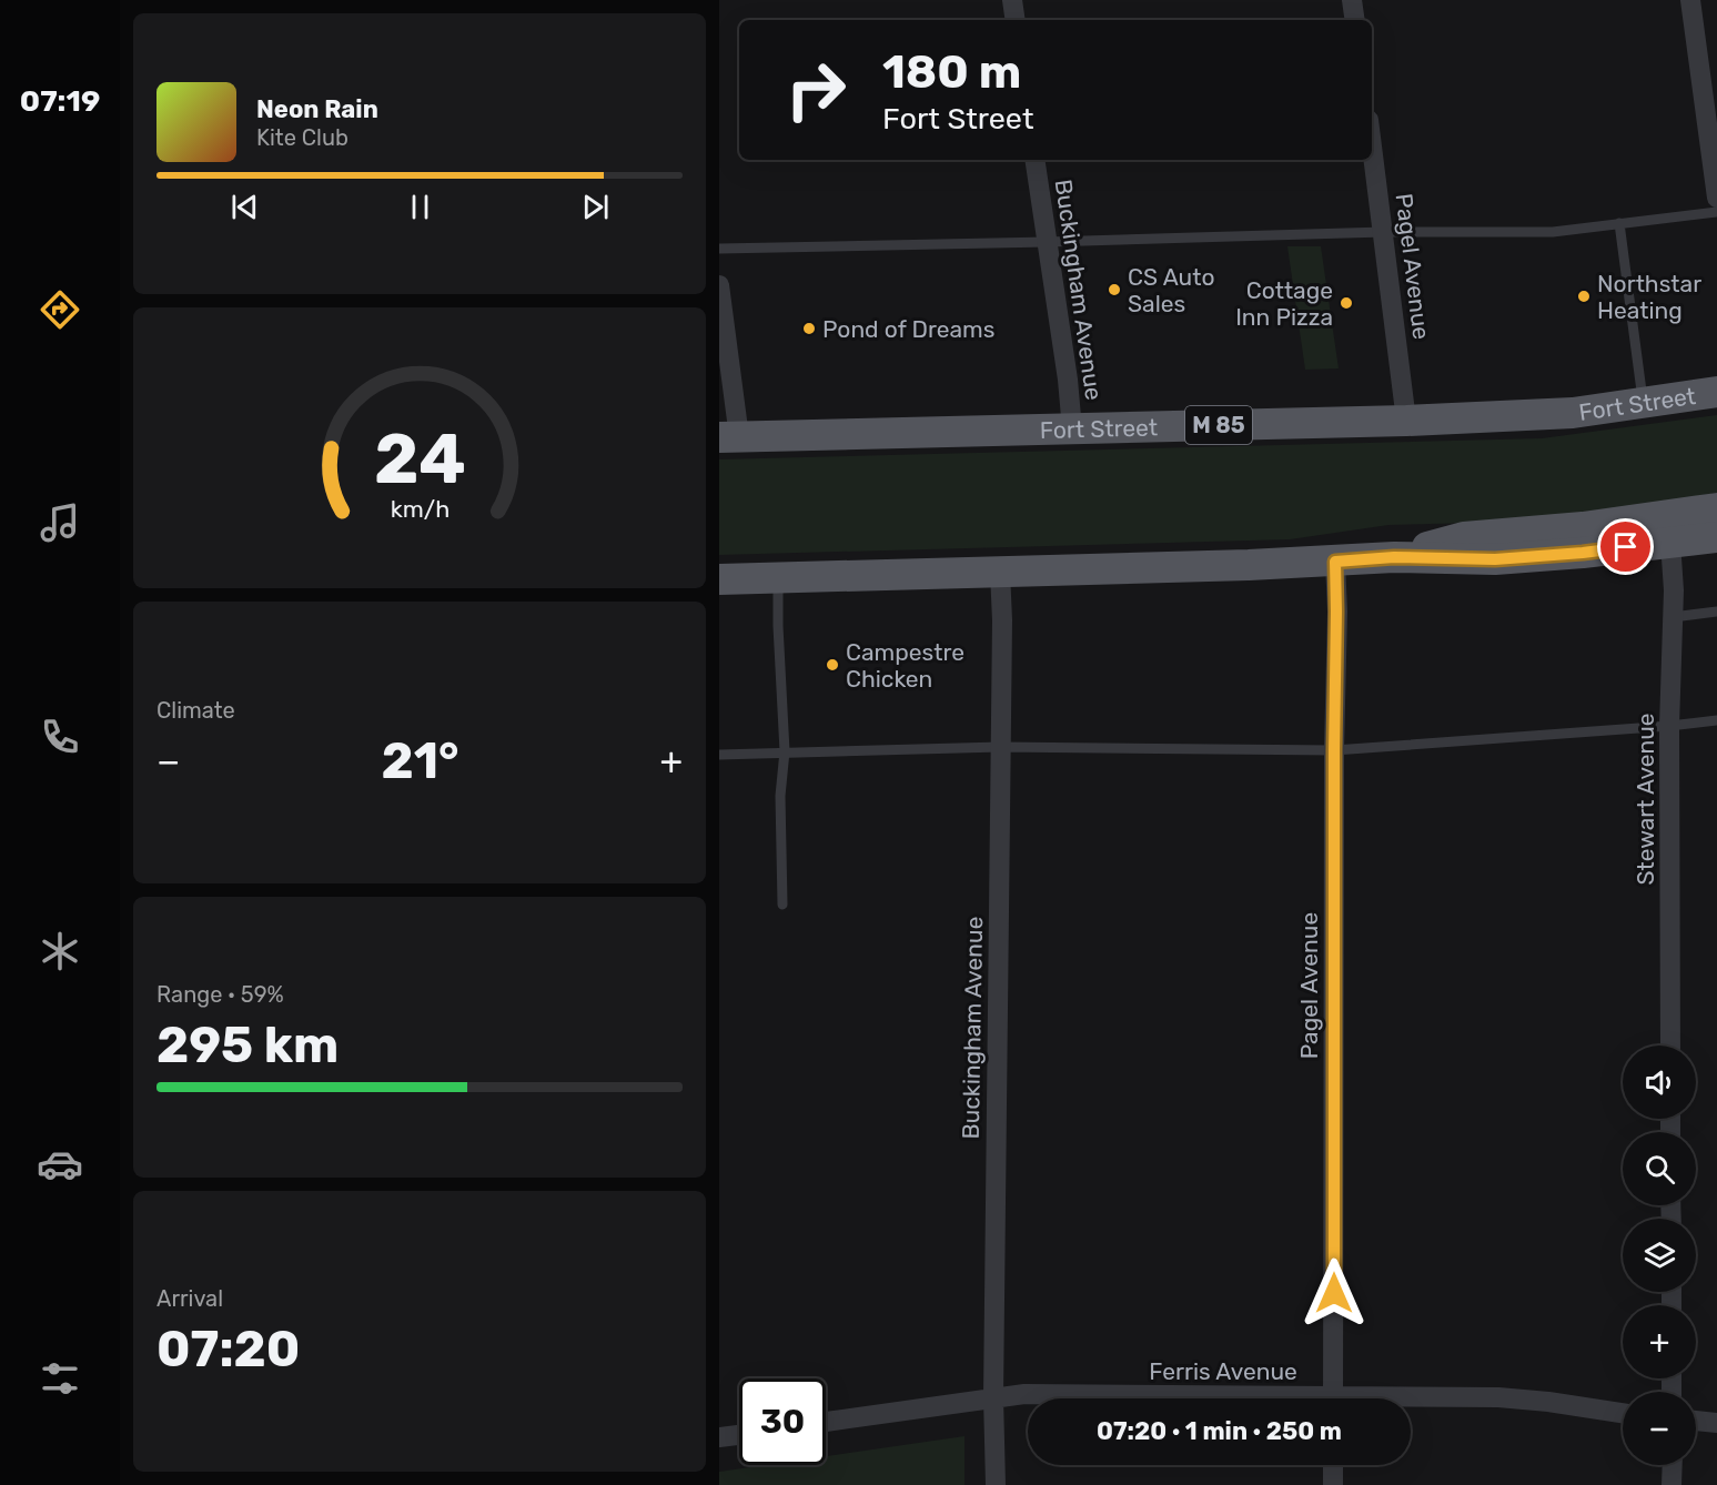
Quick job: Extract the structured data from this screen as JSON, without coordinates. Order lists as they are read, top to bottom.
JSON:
{
  "streets": {
    "main road": ["Fort Street", "M 85"],
    "street": [
      "Pagel Avenue",
      "Buckingham Avenue",
      "Stewart Avenue",
      "Ferris Avenue"
    ]
  },
  "crossings": [
    ["Pagel Avenue", "Fort Street"],
    ["Buckingham Avenue", "Fort Street"],
    ["Buckingham Avenue", "Ferris Avenue"]
  ],
  "places": [
    "CS Auto Sales",
    "Northstar Heating",
    "Cottage Inn Pizza",
    "Pond of Dreams",
    "Campestre Chicken"
  ],
  "page": {
    "tabs": "07:19",
    "turn": ["180 m", "Fort Street"],
    "song": ["Neon Rain", "Kite Club"],
    "tile": [
      "Climate",
      ["Range · 59%", "295 km"],
      ["Arrival", "07:20"]
    ],
    "heat": ["−", "21°", "+"],
    "map_buttons": ["+", "−"],
    "limit": "30",
    "trip": "07:20 · 1 min · 250 m",
    "gauge": ["24", "km/h"]
  }
}
